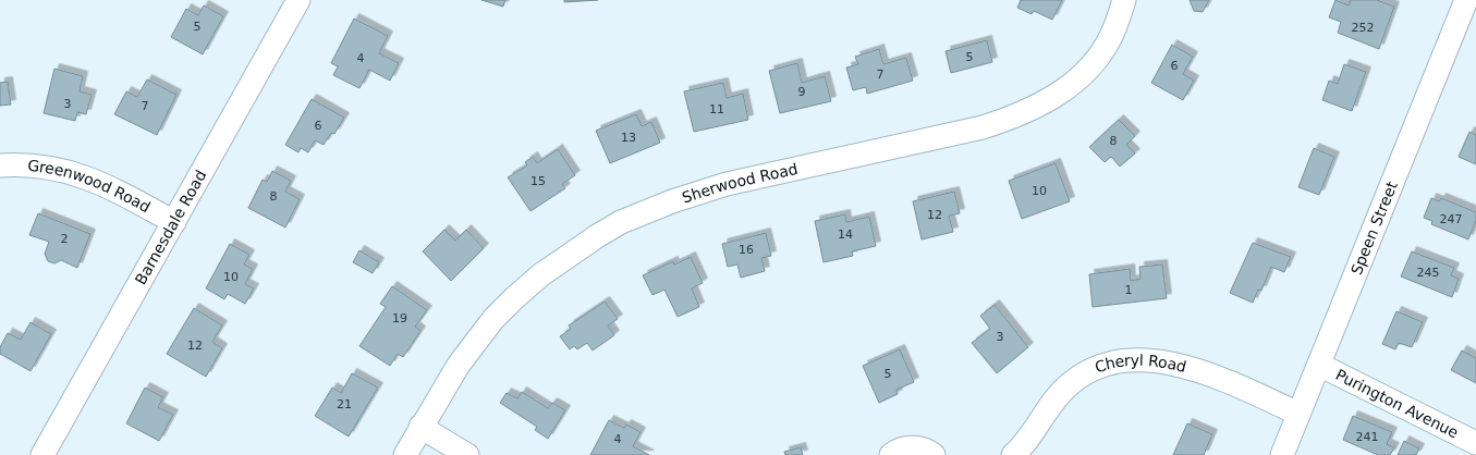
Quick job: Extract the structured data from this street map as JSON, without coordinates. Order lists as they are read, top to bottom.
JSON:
{
  "streets": {
    "street": [
      "Sherwood Road",
      "Greenwood Road",
      "Barnesdale Road",
      "Speen Street",
      "Cheryl Road",
      "Purington Avenue"
    ]
  },
  "crossings": [
    ["Greenwood Road", "Barnesdale Road"],
    ["Speen Street", "Cheryl Road"],
    ["Speen Street", "Purington Avenue"]
  ],
  "house_numbers": [
    "5",
    "252",
    "5",
    "4",
    "6",
    "7",
    "9",
    "3",
    "7",
    "11",
    "6",
    "13",
    "8",
    "15",
    "10",
    "8",
    "12",
    "247",
    "14",
    "2",
    "16",
    "245",
    "10",
    "1",
    "19",
    "3",
    "12",
    "5",
    "21",
    "241",
    "4"
  ]
}
